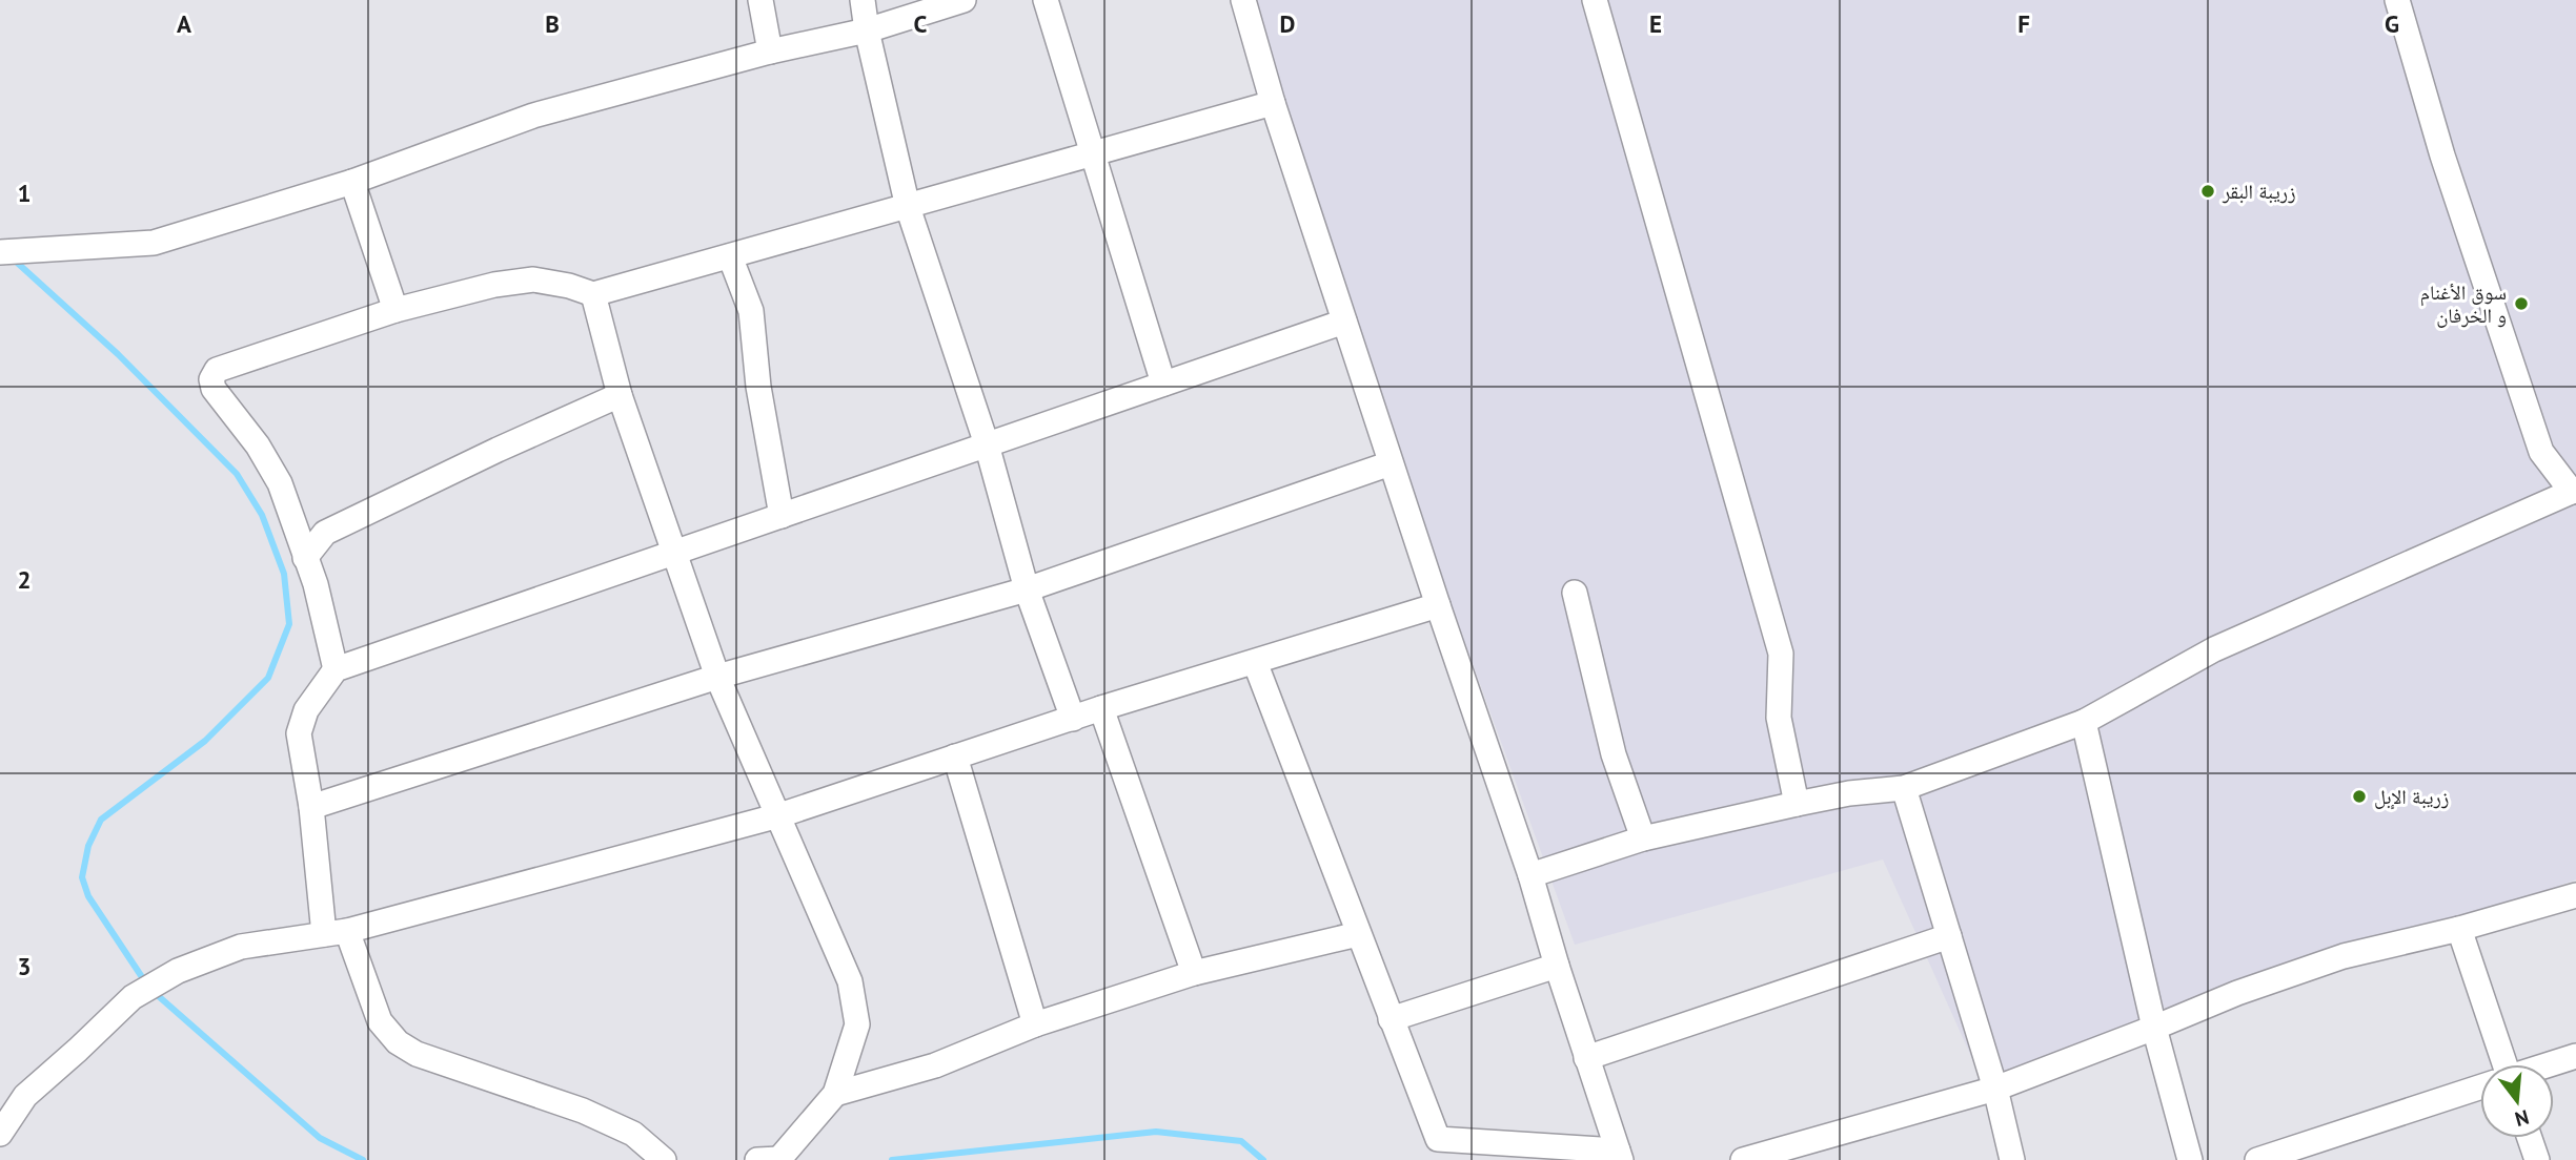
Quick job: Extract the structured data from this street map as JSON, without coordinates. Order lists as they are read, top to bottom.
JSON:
{
  "places": ["زريبة البقر", "سوق الأغنام و الخرفان", "زريبة الإبل"],
  "north": "bottom",
  "grid": {
    "columns": [
      "A",
      "B",
      "C",
      "D",
      "E",
      "F",
      "G"
    ],
    "rows": ["1", "2", "3"]
  }
}
